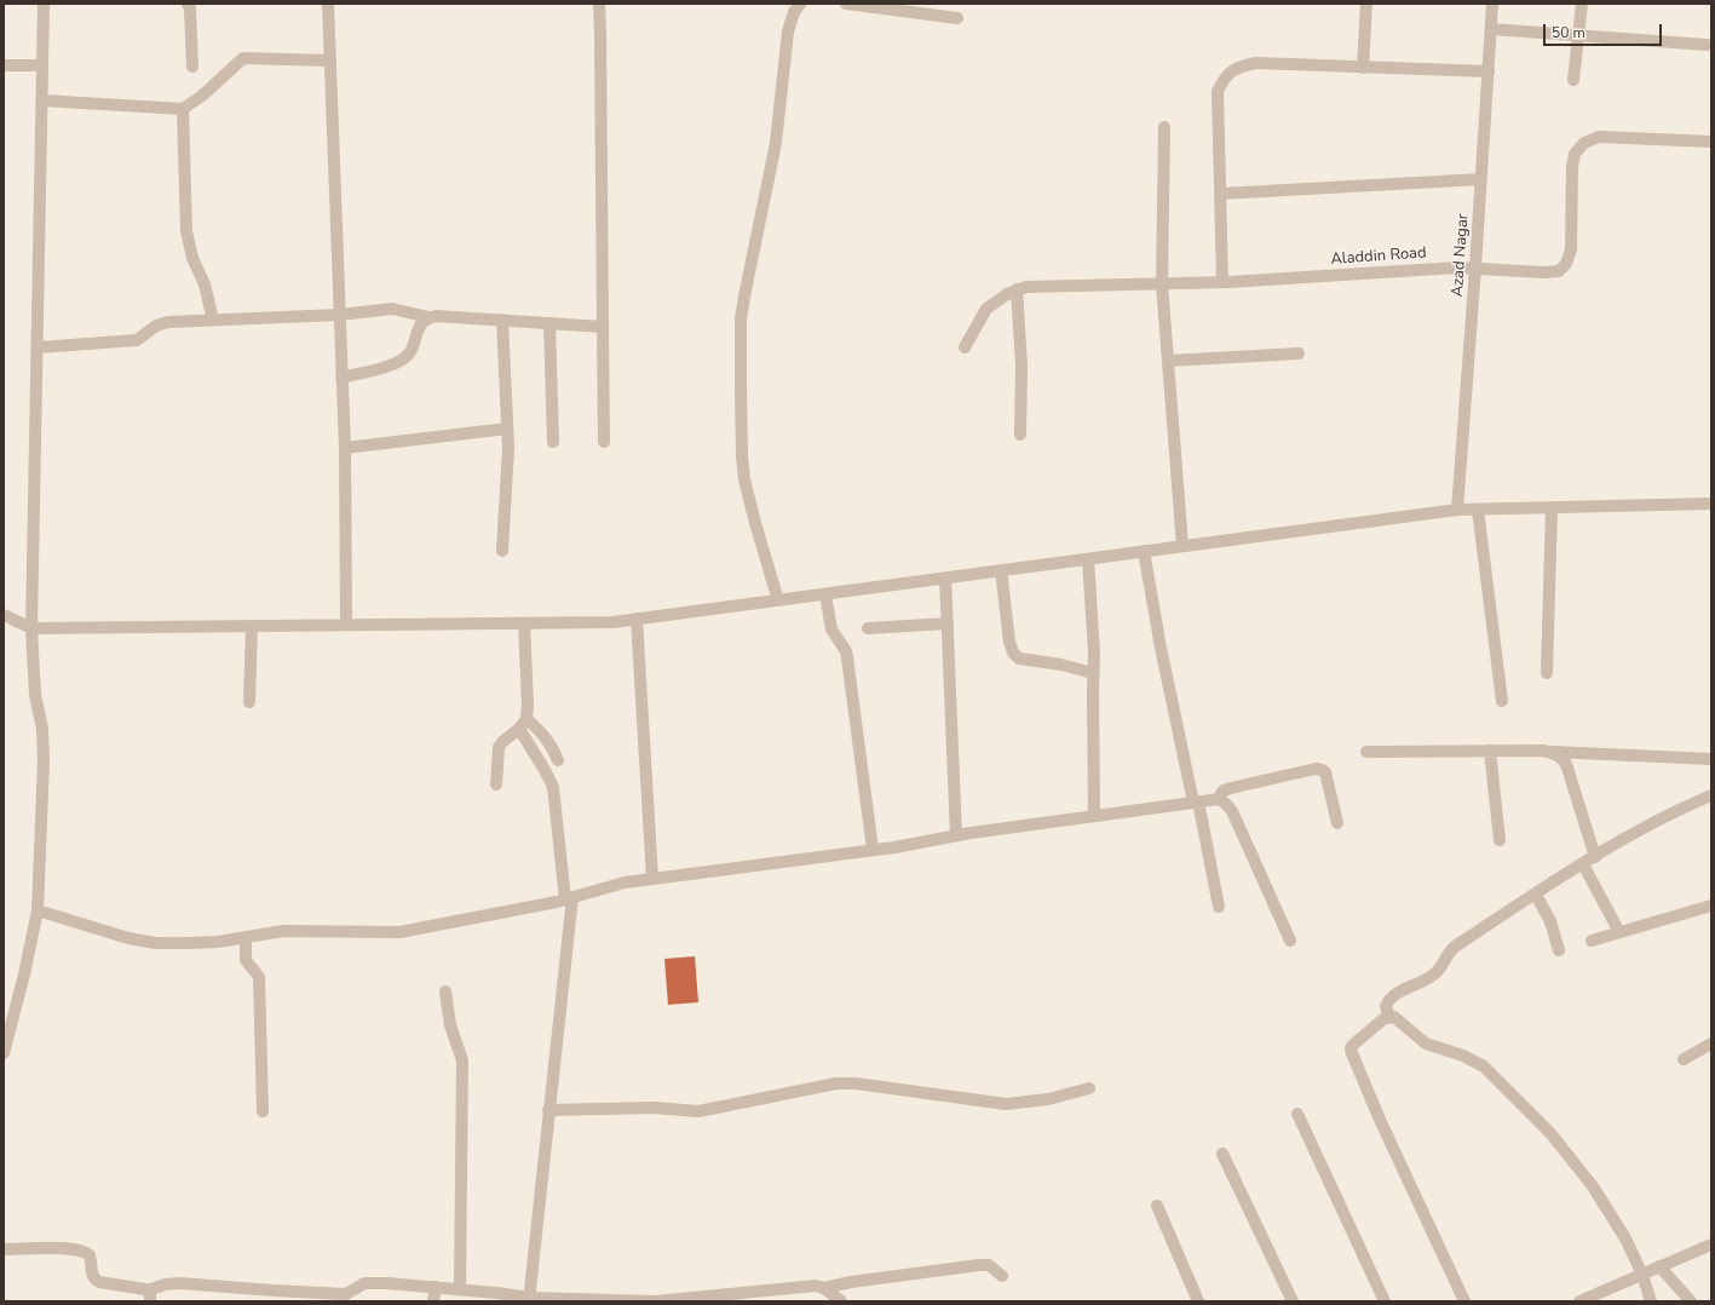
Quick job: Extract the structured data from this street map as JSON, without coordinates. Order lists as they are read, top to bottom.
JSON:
{
  "streets": {
    "street": ["Azad Nagar", "Aladdin Road"]
  },
  "crossings": [
    ["Azad Nagar", "Aladdin Road"]
  ],
  "scale_bar": "50 m"
}
